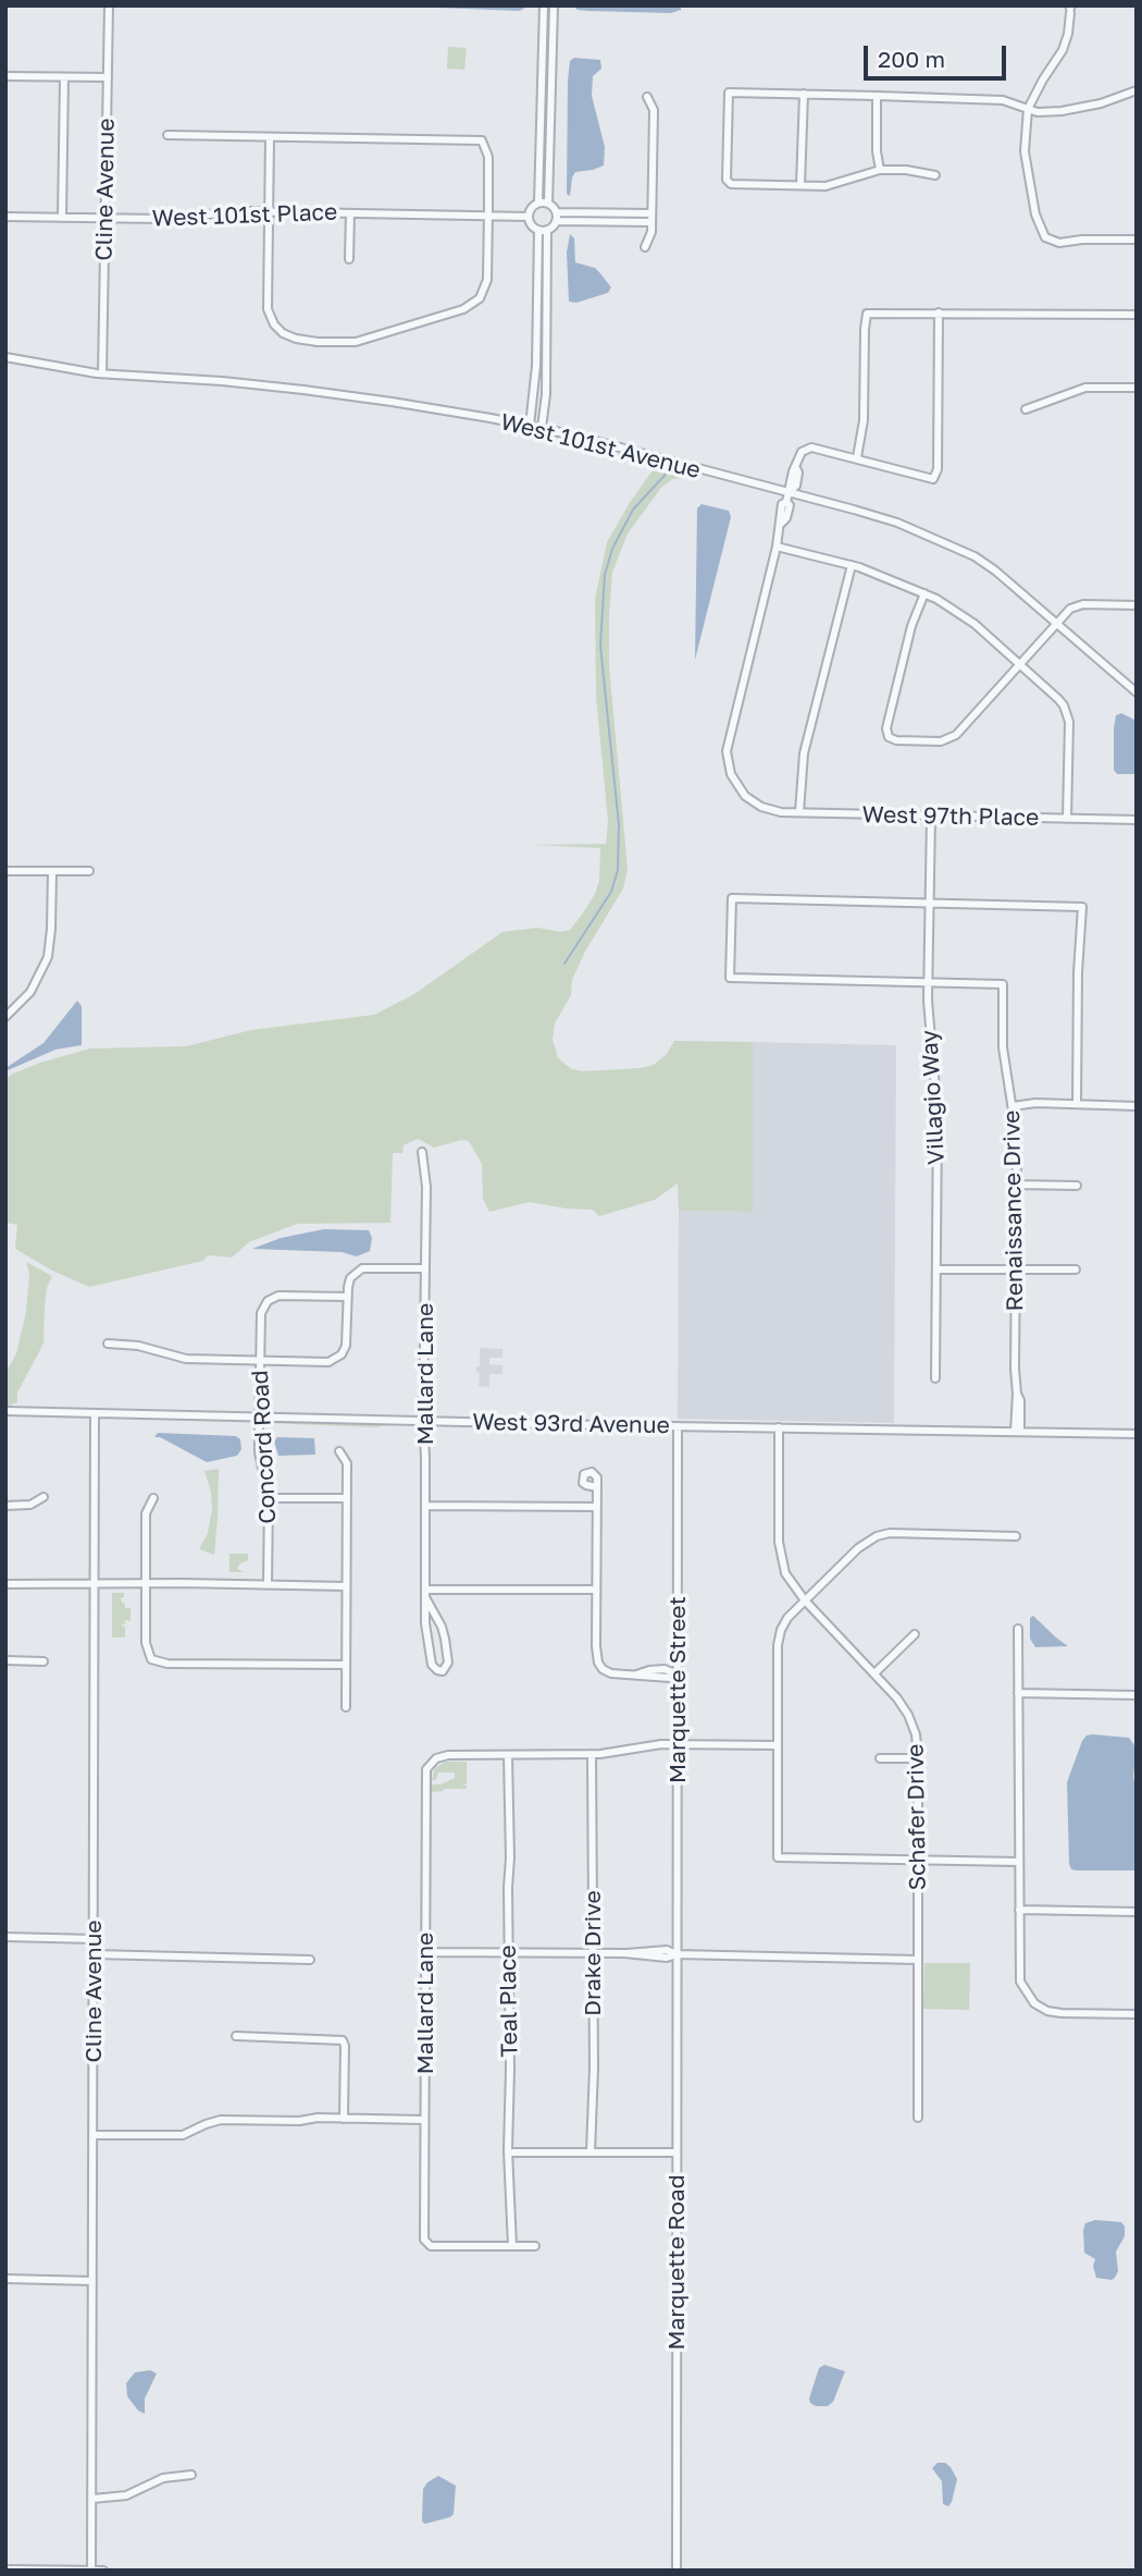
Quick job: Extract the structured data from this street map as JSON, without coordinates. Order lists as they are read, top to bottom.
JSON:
{
  "streets": {
    "street": [
      "Cline Avenue",
      "West 101st Place",
      "West 101st Avenue",
      "West 97th Place",
      "Villagio Way",
      "Renaissance Drive",
      "Mallard Lane",
      "West 93rd Avenue",
      "Concord Road",
      "Marquette Street",
      "Schafer Drive",
      "Drake Drive",
      "Teal Place",
      "Marquette Road"
    ]
  },
  "crossings": [
    ["Cline Avenue", "West 101st Place"],
    ["Cline Avenue", "West 101st Avenue"],
    ["Cline Avenue", "West 93rd Avenue"],
    ["West 97th Place", "Villagio Way"],
    ["Villagio Way", "Renaissance Drive"],
    ["Renaissance Drive", "West 93rd Avenue"],
    ["Mallard Lane", "West 93rd Avenue"],
    ["Mallard Lane", "Teal Place"],
    ["West 93rd Avenue", "Concord Road"],
    ["West 93rd Avenue", "Marquette Street"],
    ["West 93rd Avenue", "Schafer Drive"],
    ["Marquette Street", "Marquette Road"]
  ],
  "scale_bar": "200 m"
}
